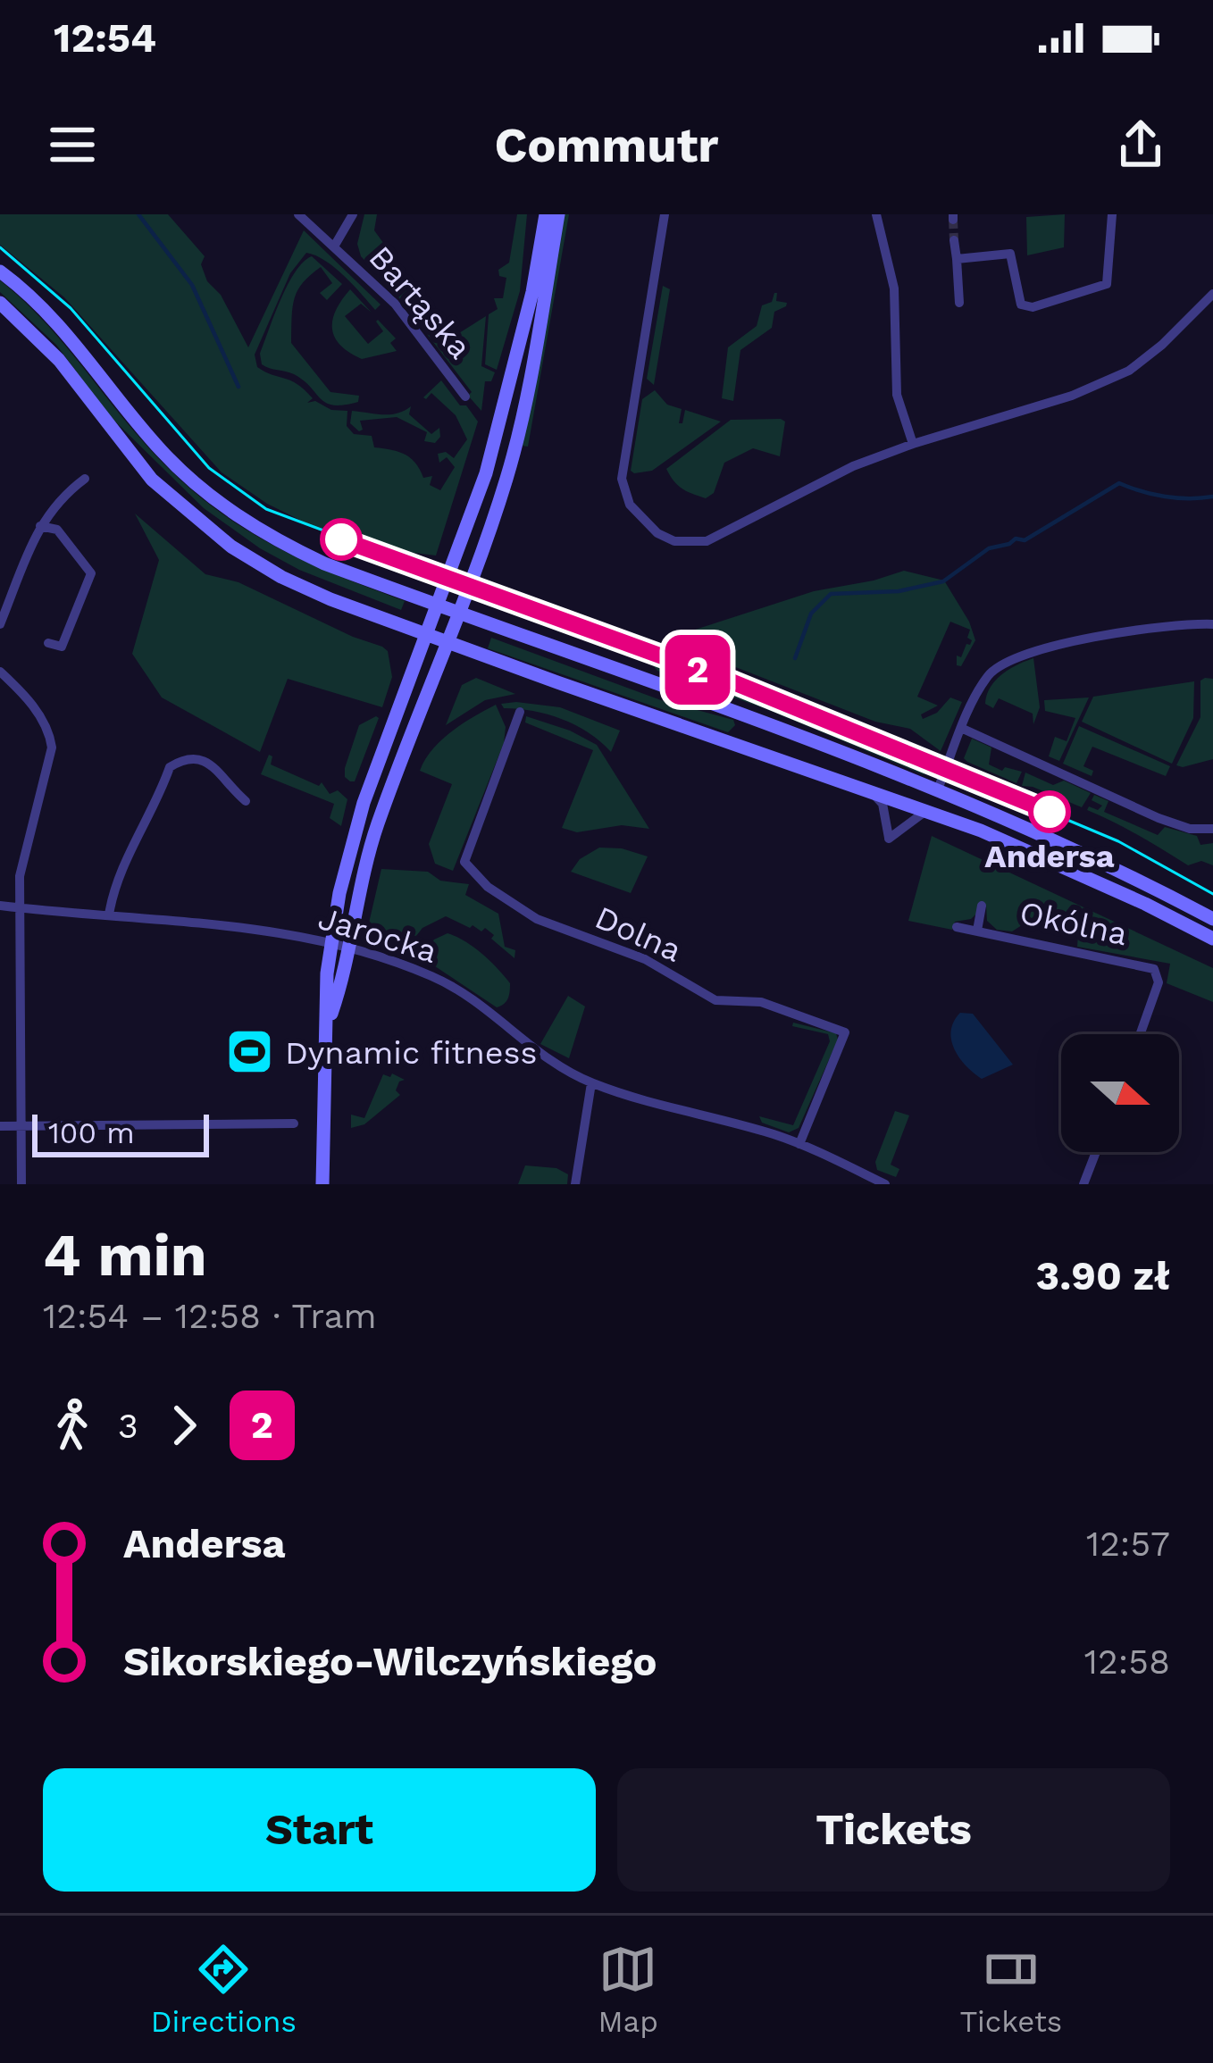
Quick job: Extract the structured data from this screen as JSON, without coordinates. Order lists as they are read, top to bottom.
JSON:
{
  "streets": {
    "street": [
      "Bartąska",
      "Okólna",
      "Dolna",
      "Jarocka"
    ]
  },
  "crossings": [
    ["Dolna", "Jarocka"]
  ],
  "places": {
    "other": ["Andersa"],
    "sports": ["Dynamic fitness"]
  },
  "lines": ["tram line 2"],
  "scale_bar": "100 m",
  "north": "right",
  "page": {
    "status": "12:54",
    "header": "Commutr",
    "on_map": "2",
    "scale": "100 m",
    "heading": ["4 min", "12:54 – 12:58 · Tram", "3.90 zł"],
    "legs": ["3", "2"],
    "list": [
      {
        "name": "Andersa",
        "value": "12:57"
      },
      {
        "name": "Sikorskiego-Wilczyńskiego",
        "value": "12:58"
      }
    ],
    "buttons": ["Start", "Tickets"],
    "tabs": ["Directions", "Map", "Tickets"]
  }
}
